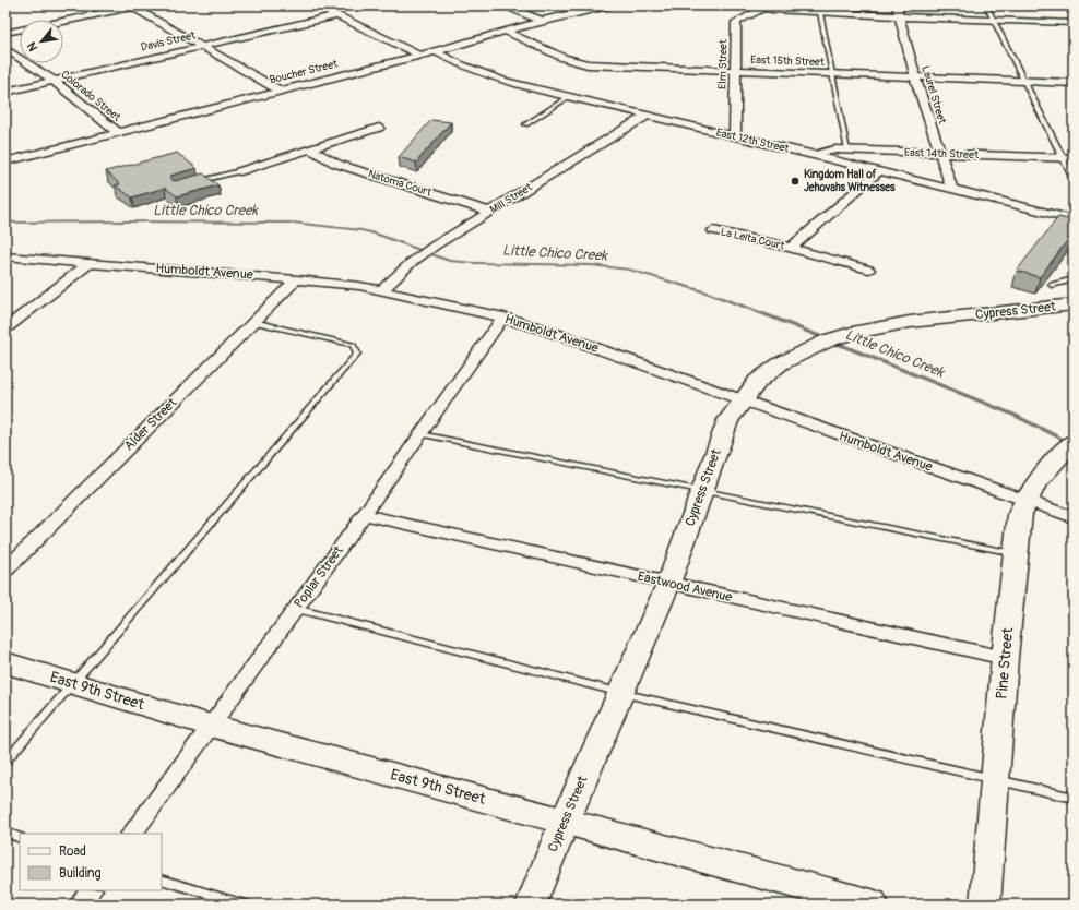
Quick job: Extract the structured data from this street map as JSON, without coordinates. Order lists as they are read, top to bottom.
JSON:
{
  "streets": {
    "main road": ["East 9th Street"],
    "street": [
      "Davis Street",
      "East 15th Street",
      "Elm Street",
      "Boucher Street",
      "Laurel Street",
      "Colorado Street",
      "East 12th Street",
      "East 14th Street",
      "Natoma Court",
      "Mill Street",
      "La Leita Court",
      "Humboldt Avenue",
      "Cypress Street",
      "Alder Street",
      "Poplar Street",
      "Eastwood Avenue",
      "Pine Street"
    ]
  },
  "crossings": [
    ["Davis Street", "Colorado Street"],
    ["East 15th Street", "Elm Street"],
    ["East 15th Street", "Boucher Street"],
    ["East 15th Street", "Laurel Street"],
    ["Elm Street", "East 12th Street"],
    ["Boucher Street", "Colorado Street"],
    ["Boucher Street", "East 12th Street"],
    ["Laurel Street", "East 12th Street"],
    ["Laurel Street", "East 14th Street"],
    ["East 12th Street", "East 14th Street"],
    ["East 12th Street", "Mill Street"],
    ["East 12th Street", "La Leita Court"],
    ["Natoma Court", "Mill Street"],
    ["Mill Street", "Humboldt Avenue"],
    ["Humboldt Avenue", "Cypress Street"],
    ["Humboldt Avenue", "Alder Street"],
    ["Humboldt Avenue", "Poplar Street"],
    ["Humboldt Avenue", "Pine Street"],
    ["Cypress Street", "Eastwood Avenue"],
    ["Cypress Street", "East 9th Street"],
    ["Poplar Street", "Eastwood Avenue"],
    ["Poplar Street", "East 9th Street"],
    ["Eastwood Avenue", "Pine Street"]
  ],
  "water": ["Little Chico Creek"],
  "places": ["Kingdom Hall of Jehovahs Witnesses"],
  "legend": ["Road", "Building"],
  "north": "bottom left"
}
